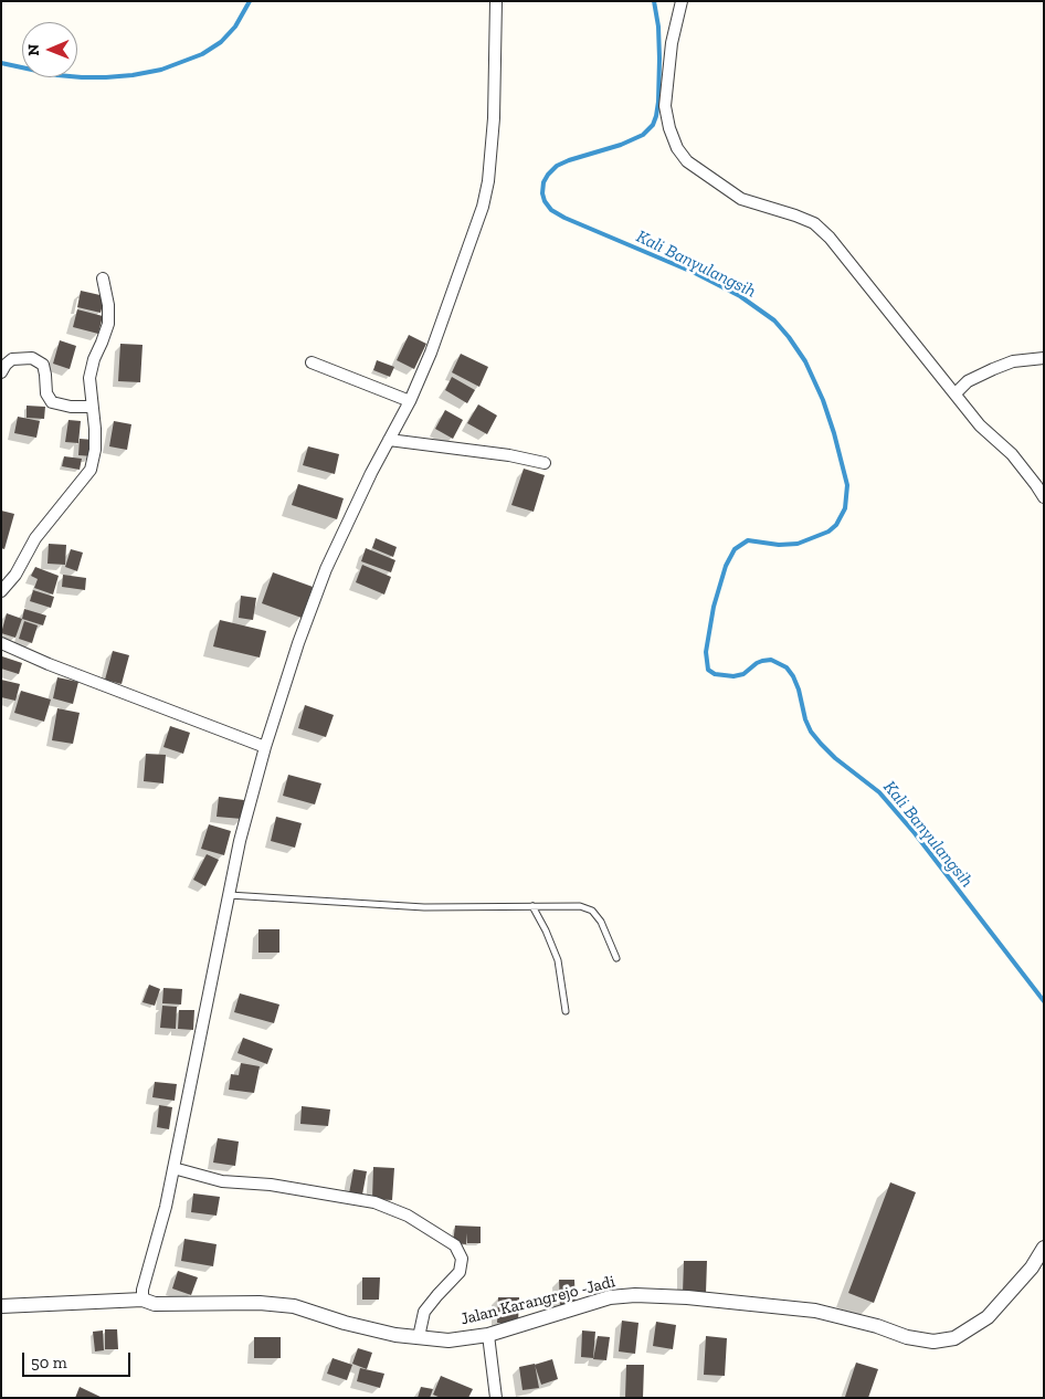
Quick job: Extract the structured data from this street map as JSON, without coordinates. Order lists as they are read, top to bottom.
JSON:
{
  "streets": {
    "street": ["Jalan Karangrejo -Jadi"]
  },
  "water": ["Kali Banyulangsih"],
  "scale_bar": "50 m",
  "north": "left"
}
